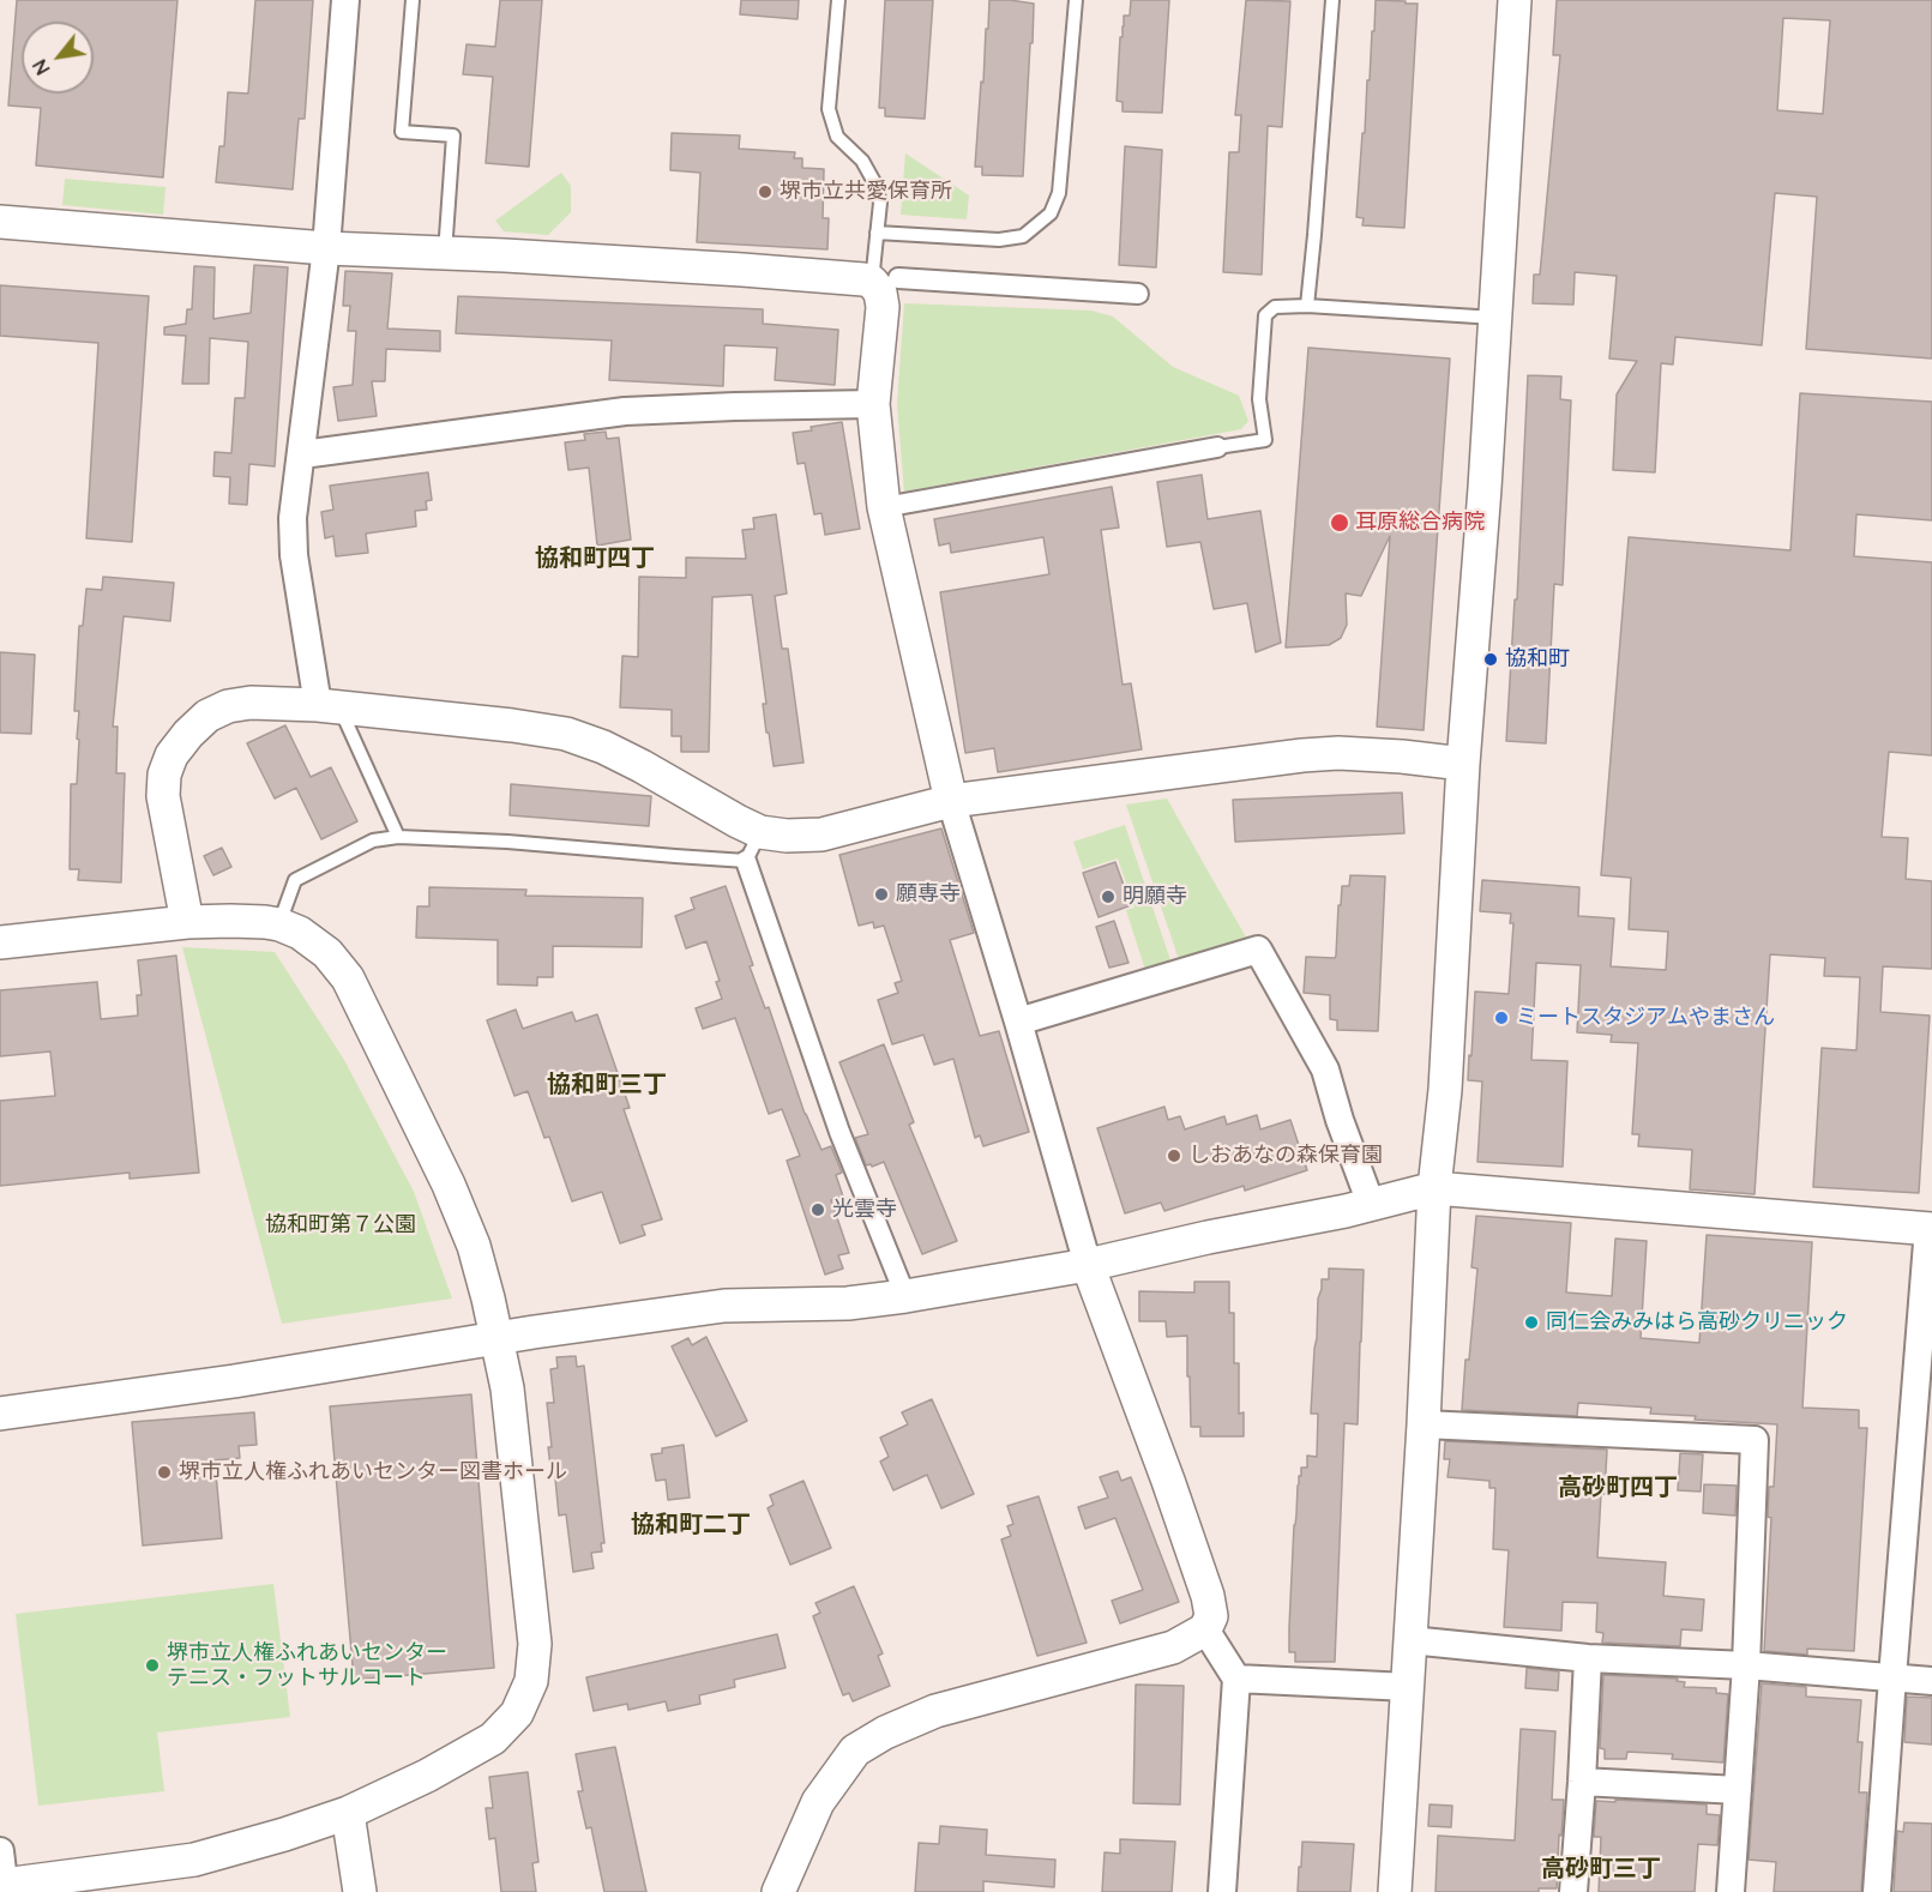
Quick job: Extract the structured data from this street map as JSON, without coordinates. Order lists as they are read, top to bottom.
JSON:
{
  "districts": [
    "協和町四丁",
    "協和町三丁",
    "高砂町四丁",
    "協和町二丁",
    "高砂町三丁"
  ],
  "parks": ["協和町第７公園"],
  "places": [
    "堺市立共愛保育所",
    "耳原総合病院",
    "協和町",
    "願専寺",
    "明願寺",
    "ミートスタジアムやまさん",
    "しおあなの森保育園",
    "光雲寺",
    "同仁会みみはら高砂クリニック",
    "堺市立人権ふれあいセンター図書ホール",
    "堺市立人権ふれあいセンター テニス・フットサルコート"
  ],
  "north": "bottom left"
}
